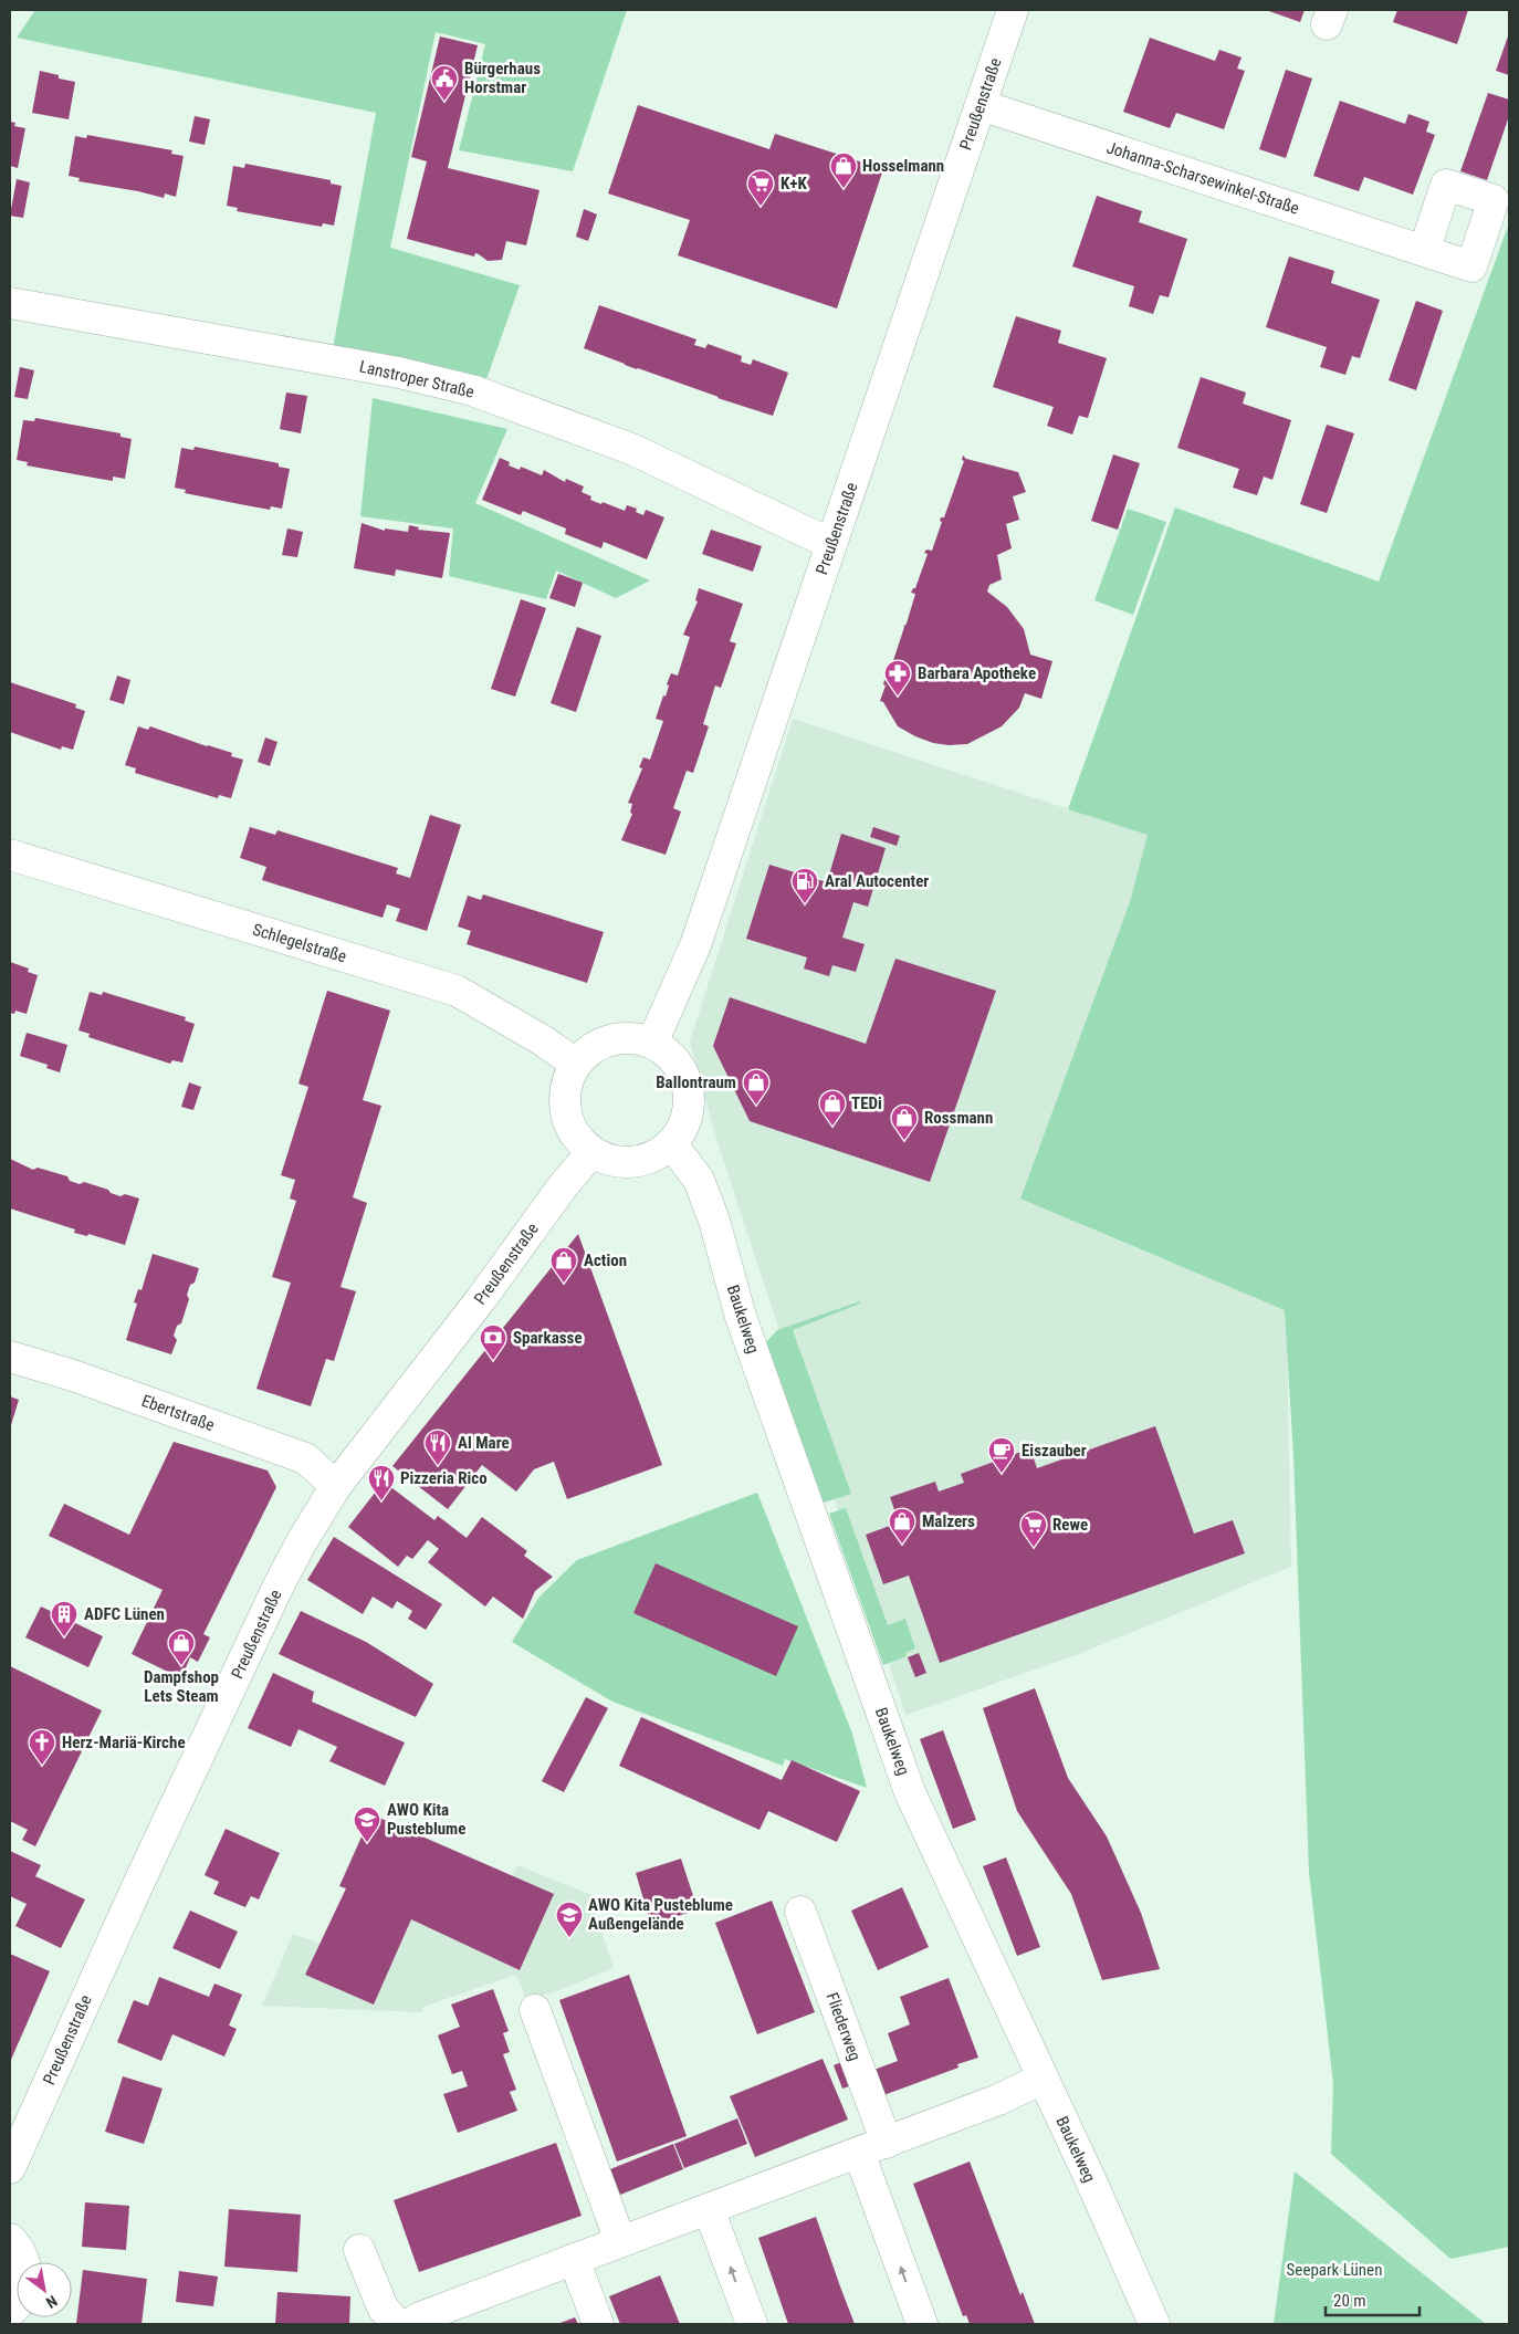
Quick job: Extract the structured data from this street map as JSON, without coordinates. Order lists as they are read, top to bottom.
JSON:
{
  "streets": {
    "street": [
      "Preußenstraße",
      "Johanna-Scharsewinkel-Straße",
      "Lanstroper Straße",
      "Schlegelstraße",
      "Baukelweg",
      "Ebertstraße",
      "Fliederweg"
    ]
  },
  "crossings": [
    ["Preußenstraße", "Johanna-Scharsewinkel-Straße"],
    ["Preußenstraße", "Lanstroper Straße"],
    ["Preußenstraße", "Schlegelstraße"],
    ["Preußenstraße", "Baukelweg"],
    ["Preußenstraße", "Ebertstraße"],
    ["Schlegelstraße", "Baukelweg"]
  ],
  "parks": ["Seepark Lünen"],
  "places": {
    "public building": ["Bürgerhaus Horstmar"],
    "shop": [
      "Hosselmann",
      "Ballontraum",
      "TEDi",
      "Rossmann",
      "Action",
      "Malzers",
      "Dampfshop Lets Steam"
    ],
    "supermarket": ["K+K", "Rewe"],
    "pharmacy": ["Barbara Apotheke"],
    "fuel station": ["Aral Autocenter"],
    "bank": ["Sparkasse"],
    "restaurant": ["Al Mare", "Pizzeria Rico"],
    "cafe": ["Eiszauber"],
    "building": ["ADFC Lünen"],
    "church": ["Herz-Mariä-Kirche"],
    "school or university": ["AWO Kita Pusteblume", "AWO Kita Pusteblume Außengelände"]
  },
  "scale_bar": "20 m",
  "north": "bottom right"
}
